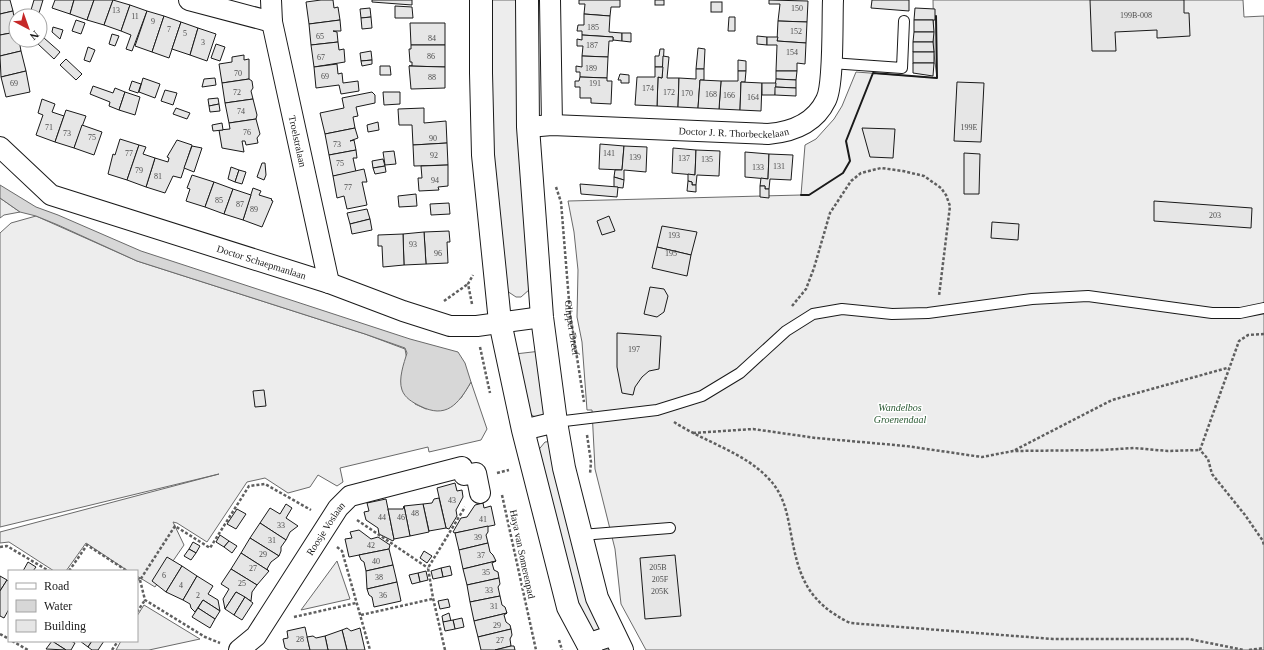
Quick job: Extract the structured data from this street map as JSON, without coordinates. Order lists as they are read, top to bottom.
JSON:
{
  "streets": {
    "street": [
      "Doctor J. R. Thorbeckelaan",
      "Troelstralaan",
      "Doctor Schaepmanlaan",
      "Roosje Voslaan"
    ],
    "path": ["Glipper Dreef", "Haya van Somerenpad"]
  },
  "crossings": [
    ["Troelstralaan", "Doctor Schaepmanlaan"],
    ["Roosje Voslaan", "Haya van Somerenpad"]
  ],
  "parks": ["Wandelbos Groenendaal"],
  "house_numbers": [
    "150",
    "13",
    "199B-008",
    "11",
    "9",
    "185",
    "7",
    "152",
    "5",
    "65",
    "84",
    "3",
    "187",
    "154",
    "86",
    "67",
    "189",
    "70",
    "69",
    "88",
    "69",
    "191",
    "174",
    "72",
    "172",
    "170",
    "168",
    "166",
    "164",
    "74",
    "71",
    "199E",
    "76",
    "73",
    "75",
    "90",
    "73",
    "77",
    "141",
    "92",
    "139",
    "137",
    "135",
    "75",
    "131",
    "133",
    "79",
    "81",
    "94",
    "77",
    "85",
    "87",
    "89",
    "203",
    "193",
    "93",
    "96",
    "195",
    "197",
    "43",
    "48",
    "44",
    "46",
    "41",
    "33",
    "39",
    "31",
    "42",
    "29",
    "37",
    "40",
    "205B",
    "27",
    "35",
    "6",
    "38",
    "205F",
    "25",
    "4",
    "33",
    "205K",
    "2",
    "36",
    "31",
    "29",
    "28",
    "27"
  ],
  "legend": ["Road", "Water", "Building"],
  "north": "bottom right"
}
